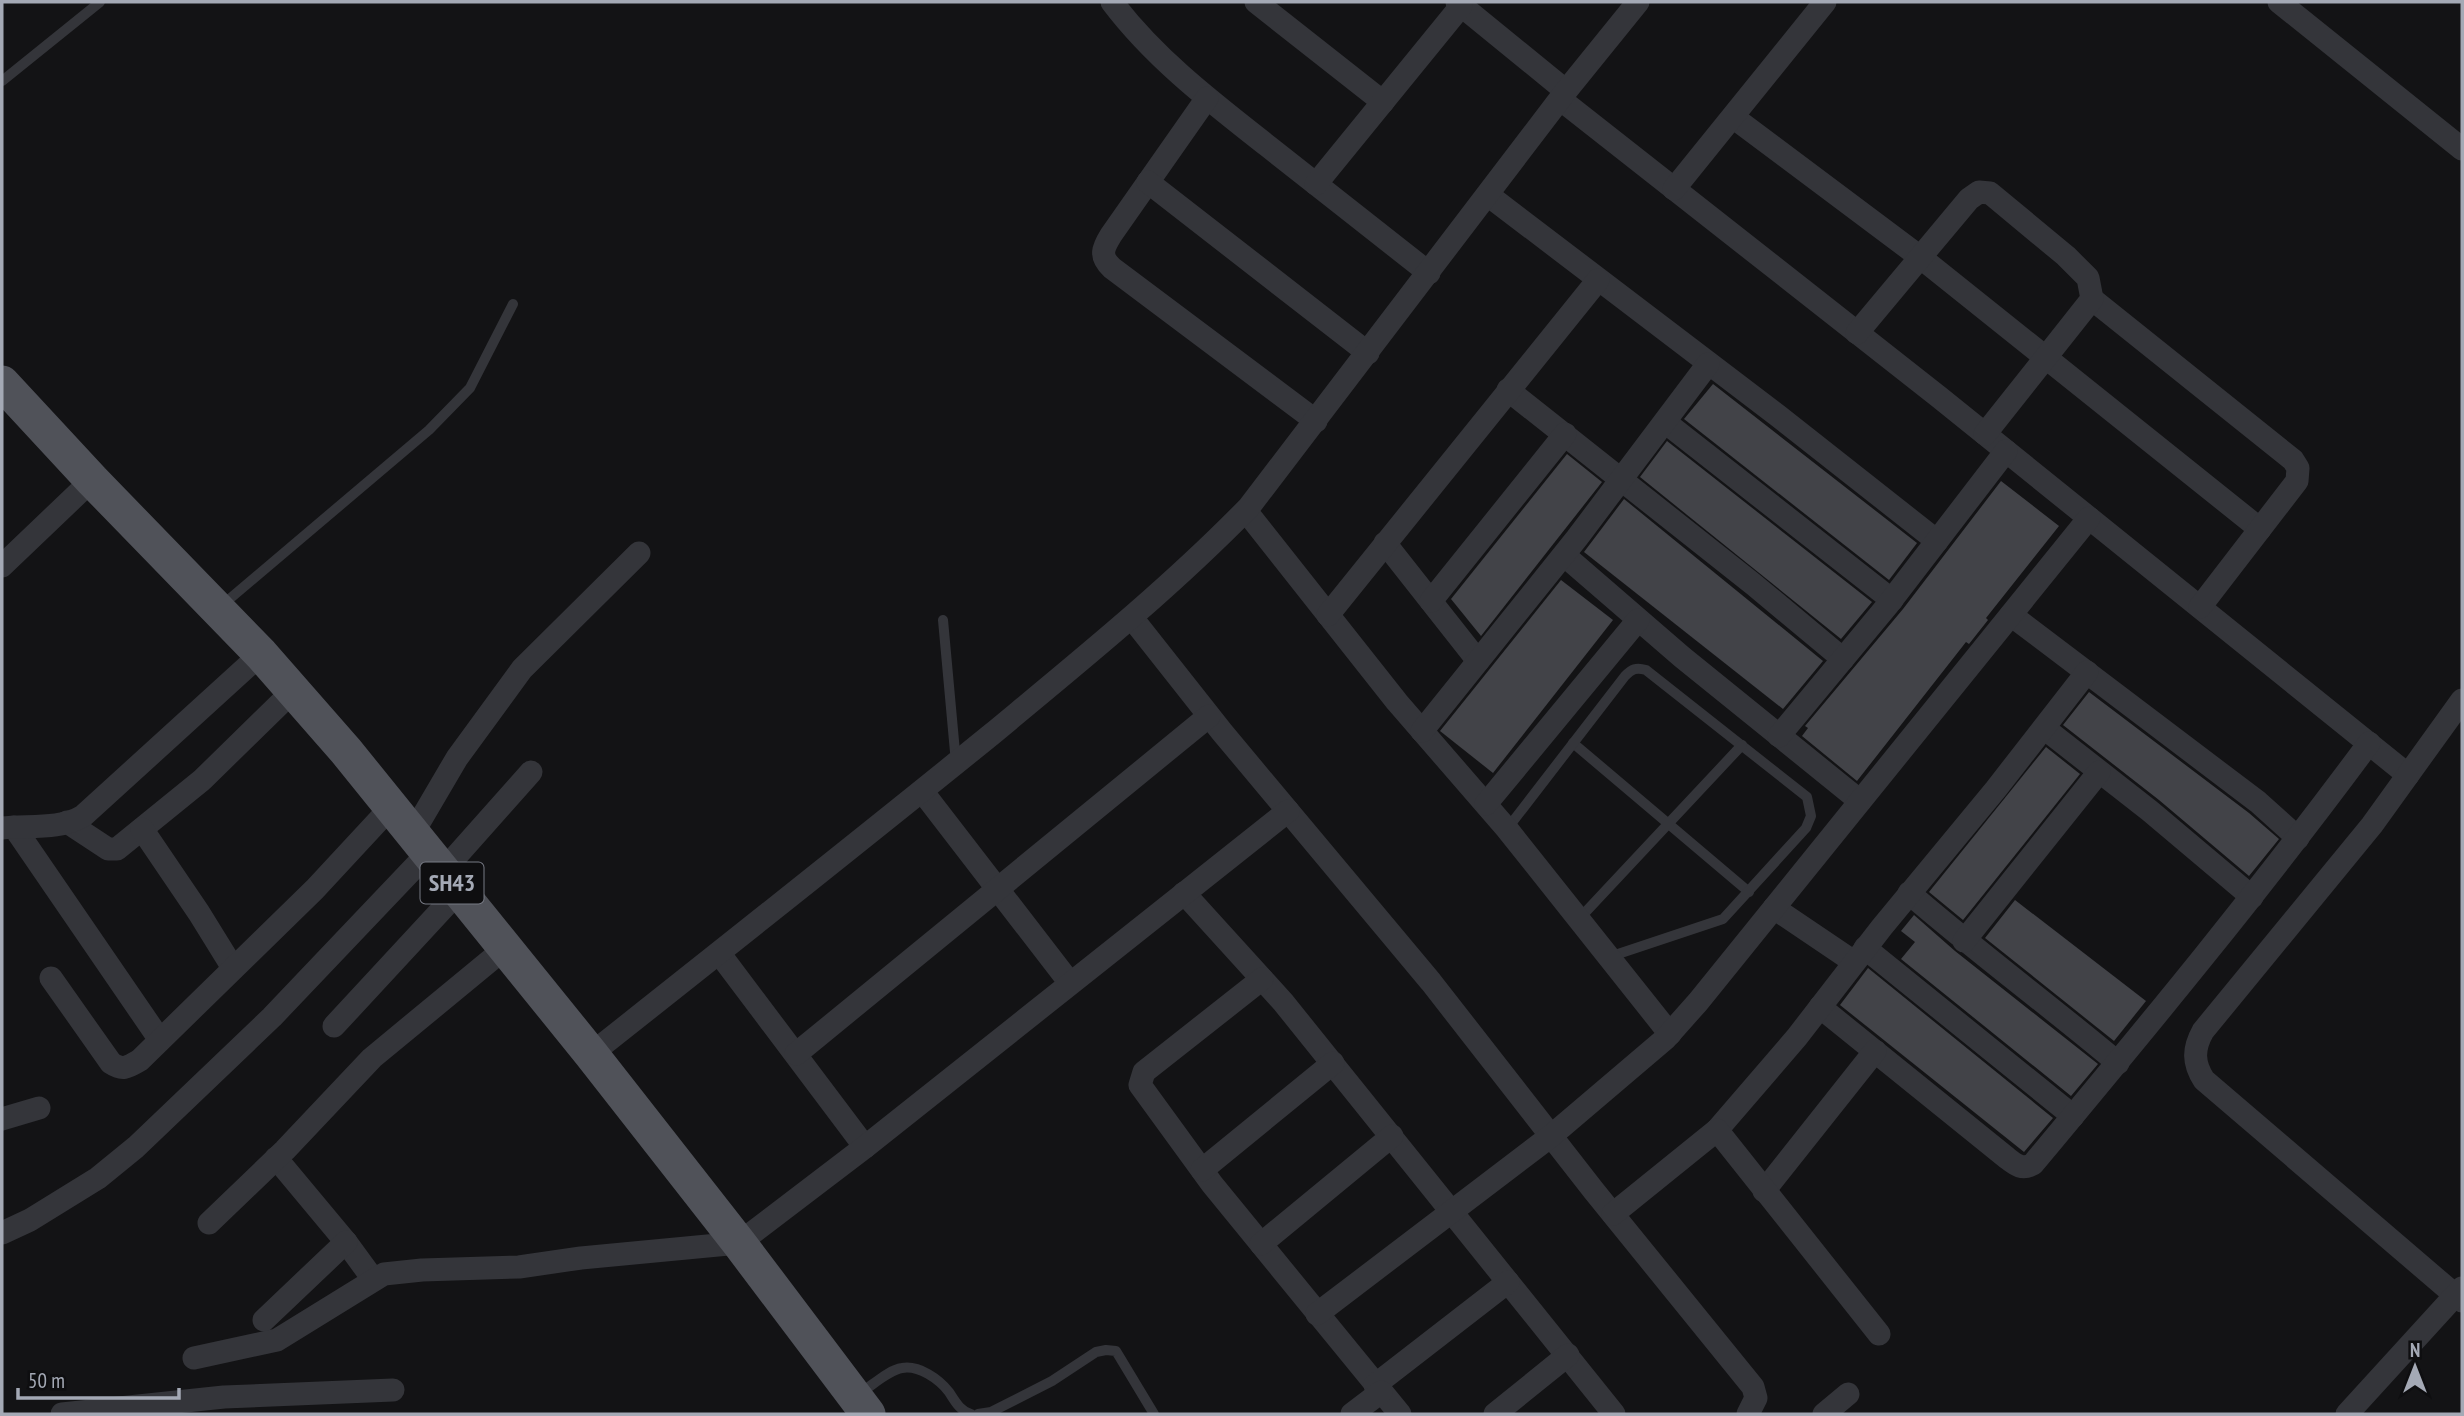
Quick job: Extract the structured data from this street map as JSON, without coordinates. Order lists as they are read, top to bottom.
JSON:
{
  "streets": {
    "main road": ["SH43"]
  },
  "scale_bar": "50 m",
  "north": "top"
}
